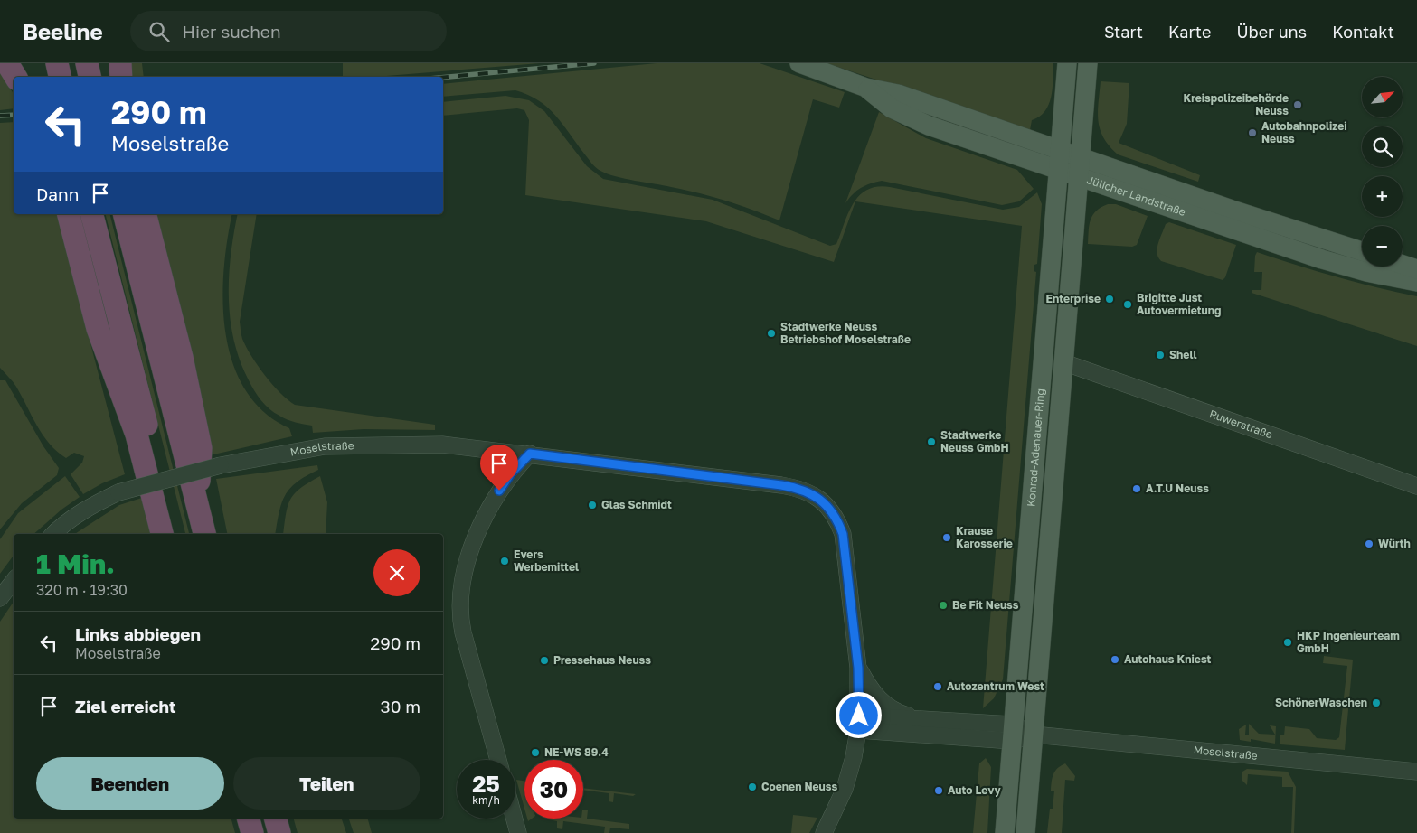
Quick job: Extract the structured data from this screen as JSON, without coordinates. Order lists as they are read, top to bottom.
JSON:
{
  "streets": {
    "main road": ["Jülicher Landstraße", "Konrad-Adenauer-Ring"],
    "street": ["Ruwerstraße", "Moselstraße"]
  },
  "crossings": [
    ["Jülicher Landstraße", "Konrad-Adenauer-Ring"],
    ["Ruwerstraße", "Konrad-Adenauer-Ring"],
    ["Konrad-Adenauer-Ring", "Moselstraße"]
  ],
  "places": [
    "Kreispolizeibehörde Neuss",
    "Autobahnpolizei Neuss",
    "Enterprise",
    "Brigitte Just Autovermietung",
    "Stadtwerke Neuss Betriebshof Moselstraße",
    "Shell",
    "Stadtwerke Neuss GmbH",
    "A.T.U Neuss",
    "Glas Schmidt",
    "Krause Karosserie",
    "Würth",
    "Evers Werbemittel",
    "Be Fit Neuss",
    "HKP Ingenieurteam GmbH",
    "Autohaus Kniest",
    "Pressehaus Neuss",
    "Autozentrum West",
    "SchönerWaschen",
    "NE-WS 89.4",
    "Coenen Neuss",
    "Auto Levy"
  ],
  "north": "top right",
  "page": {
    "header": "Beeline",
    "search": "Hier suchen",
    "nav": [
      "Start",
      "Karte",
      "Über uns",
      "Kontakt"
    ],
    "map_buttons": ["+", "−"],
    "turn": ["290 m", "Moselstraße"],
    "then": "Dann",
    "heading": ["1 Min.", "320 m · 19:30"],
    "list": [
      {
        "name": "Links abbiegen",
        "note": "Moselstraße",
        "value": "290 m"
      },
      {
        "name": "Ziel erreicht",
        "value": "30 m"
      }
    ],
    "buttons": ["Beenden", "Teilen"],
    "speed": "25 km/h",
    "limit": "30"
  }
}
